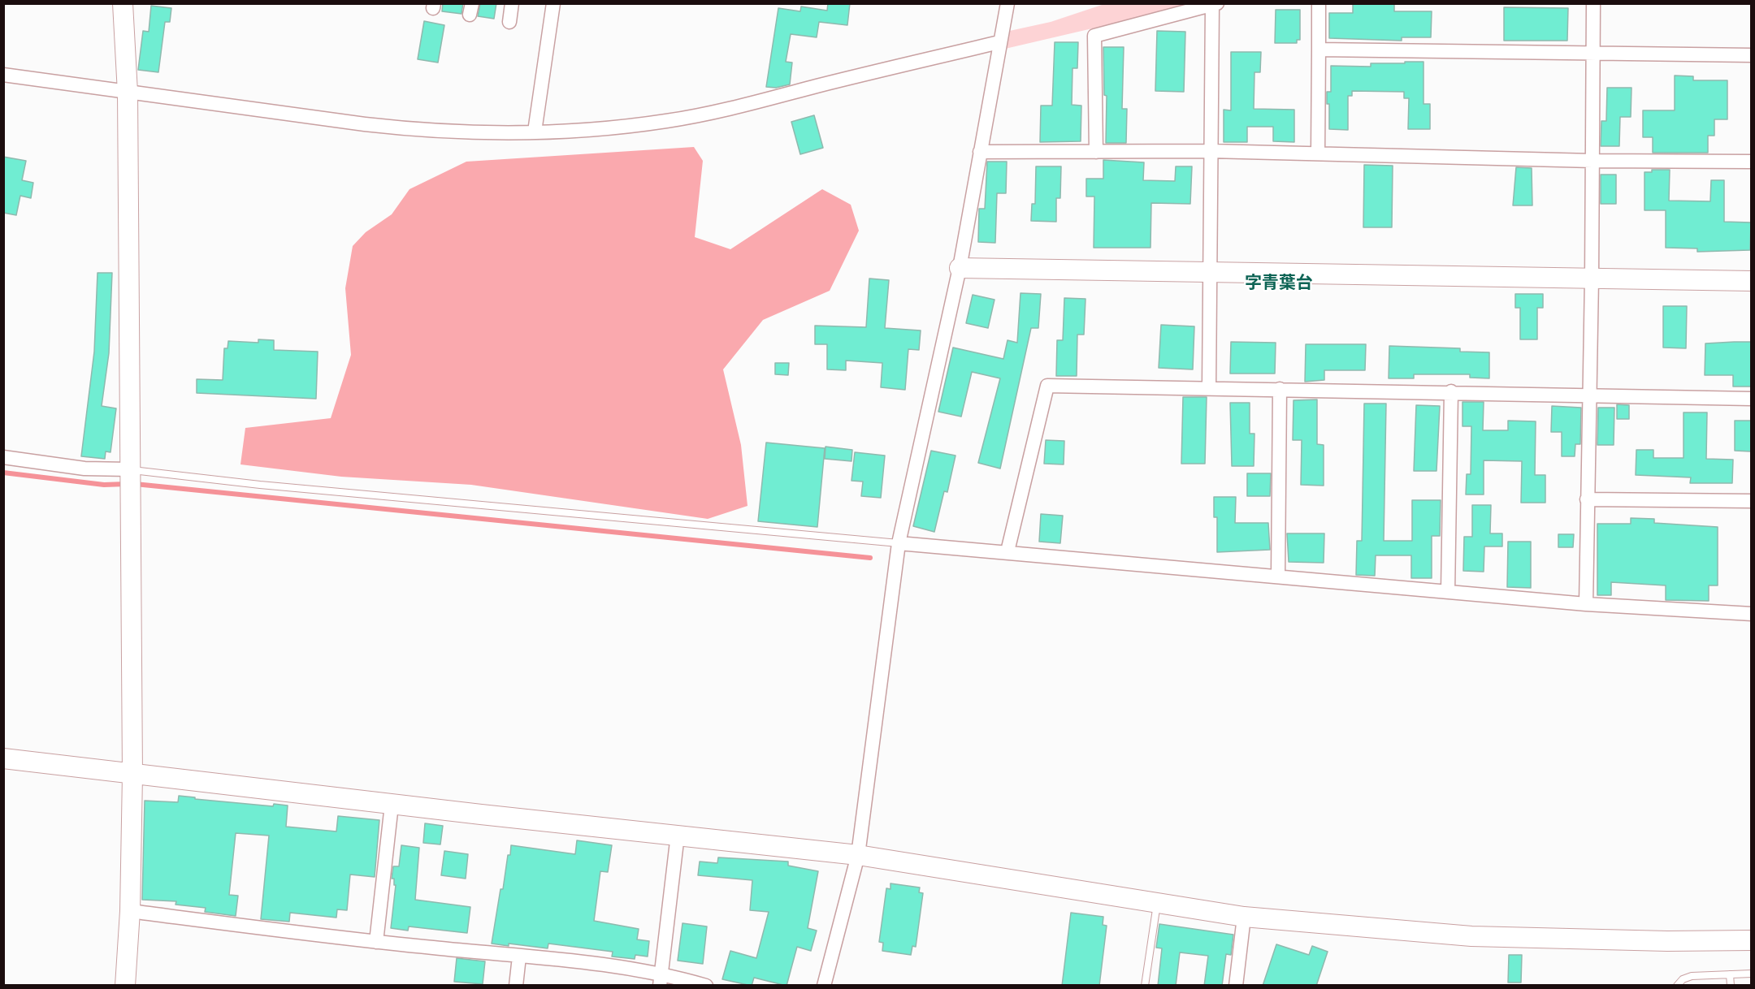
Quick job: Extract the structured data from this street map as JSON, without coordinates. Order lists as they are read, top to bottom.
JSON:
{
  "districts": ["字青葉台"]
}
